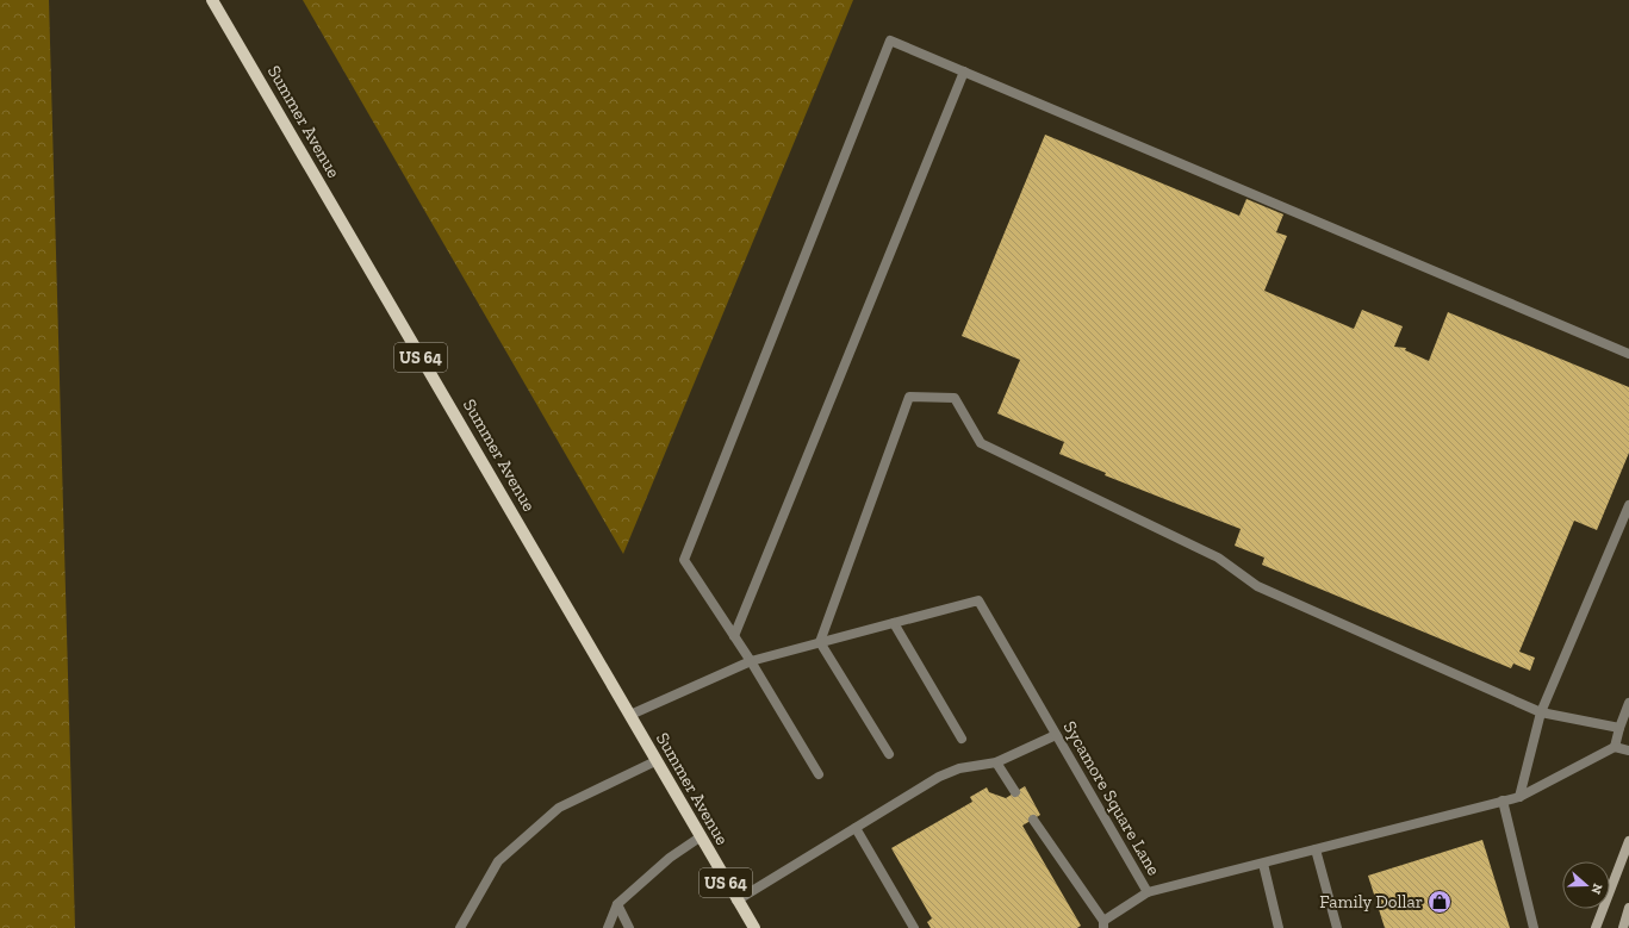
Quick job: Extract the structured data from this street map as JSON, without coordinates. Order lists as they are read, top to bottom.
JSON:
{
  "streets": {
    "main road": ["Summer Avenue", "US 64"],
    "street": ["Sycamore Square Lane"]
  },
  "crossings": [
    ["Summer Avenue", "Sycamore Square Lane"]
  ],
  "places": {
    "shop": ["Family Dollar"]
  },
  "north": "right"
}
